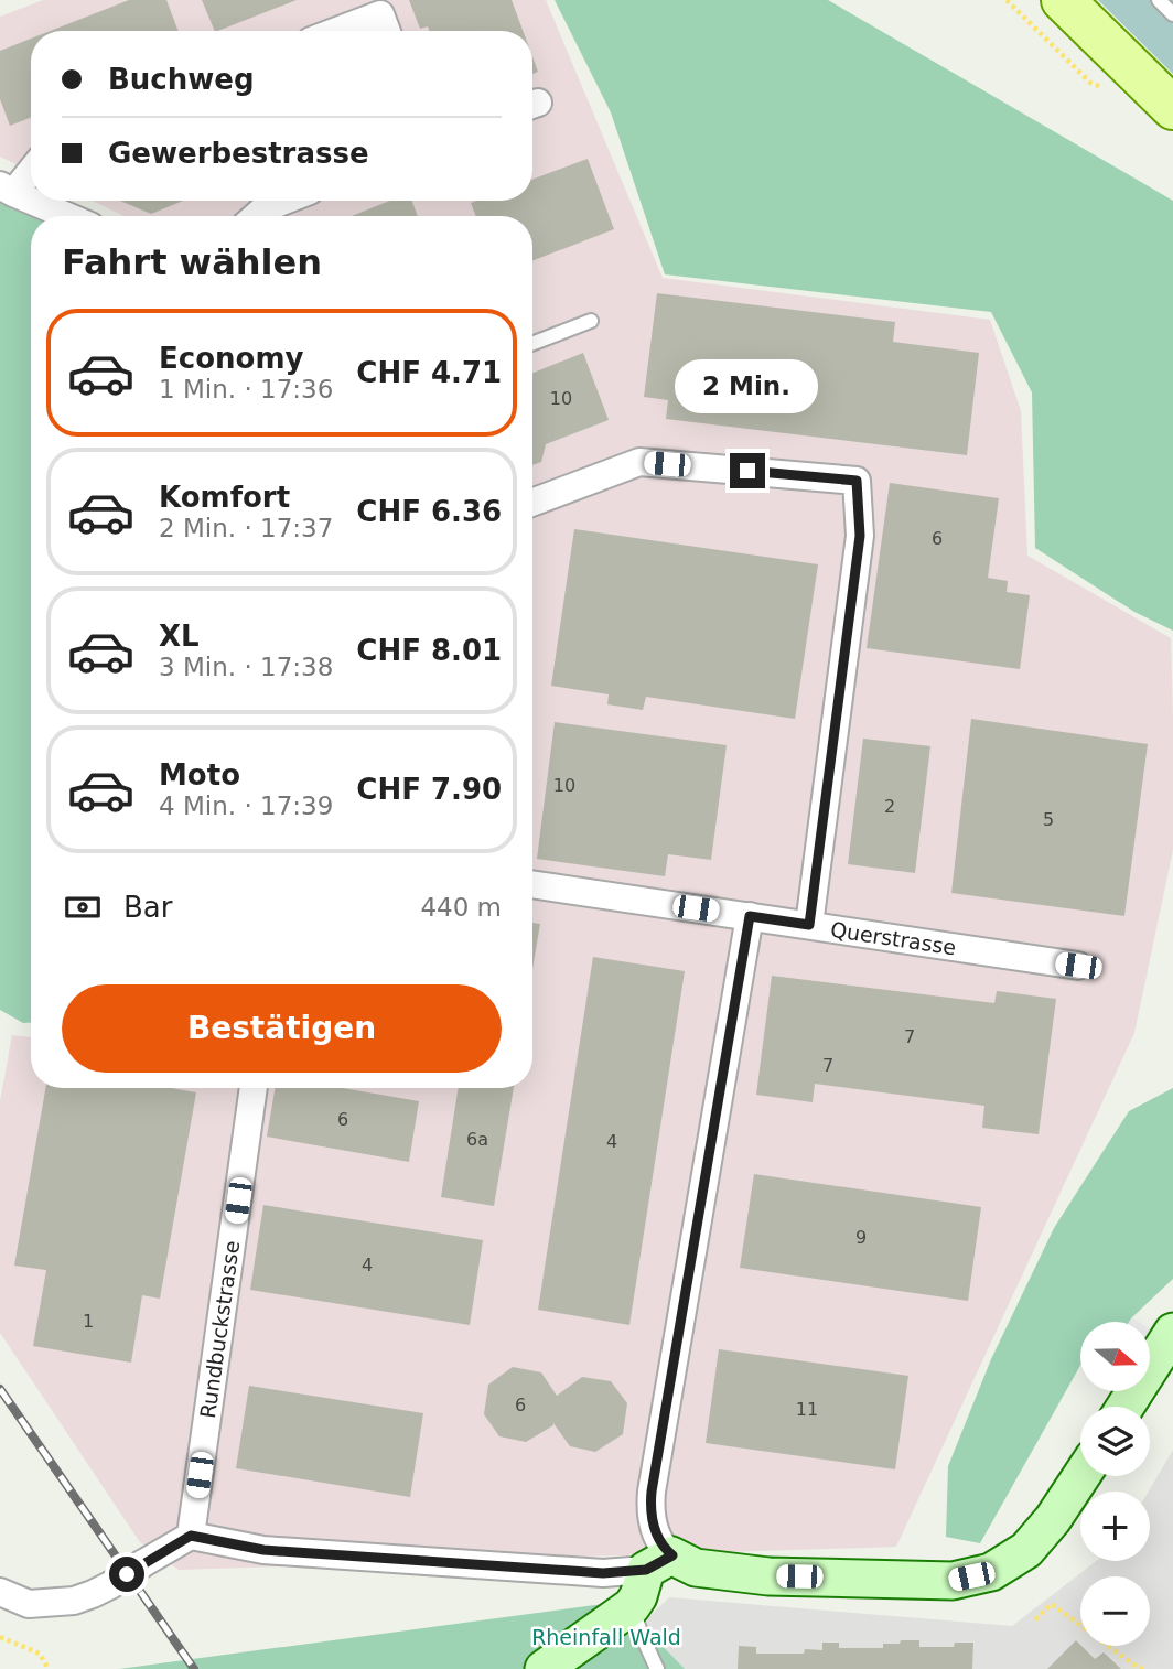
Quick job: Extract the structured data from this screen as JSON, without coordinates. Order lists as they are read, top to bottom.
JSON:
{
  "streets": {
    "street": ["Querstrasse", "Rundbuckstrasse"]
  },
  "parks": ["Rheinfall Wald"],
  "house_numbers": [
    "10",
    "6",
    "10",
    "2",
    "5",
    "7",
    "7",
    "6",
    "6a",
    "4",
    "9",
    "4",
    "1",
    "6",
    "11"
  ],
  "north": "right",
  "page": {
    "banner": ["Buchweg", "Gewerbestrasse"],
    "heading": "Fahrt wählen",
    "list": [
      {
        "name": "Economy",
        "note": "1 Min. · 17:36",
        "value": "CHF 4.71"
      },
      {
        "name": "Komfort",
        "note": "2 Min. · 17:37",
        "value": "CHF 6.36"
      },
      {
        "name": "XL",
        "note": "3 Min. · 17:38",
        "value": "CHF 8.01"
      },
      {
        "name": "Moto",
        "note": "4 Min. · 17:39",
        "value": "CHF 7.90"
      }
    ],
    "bubble": "2 Min.",
    "pay": ["Bar", "440 m"],
    "buttons": "Bestätigen",
    "map_buttons": ["+", "−"]
  }
}
